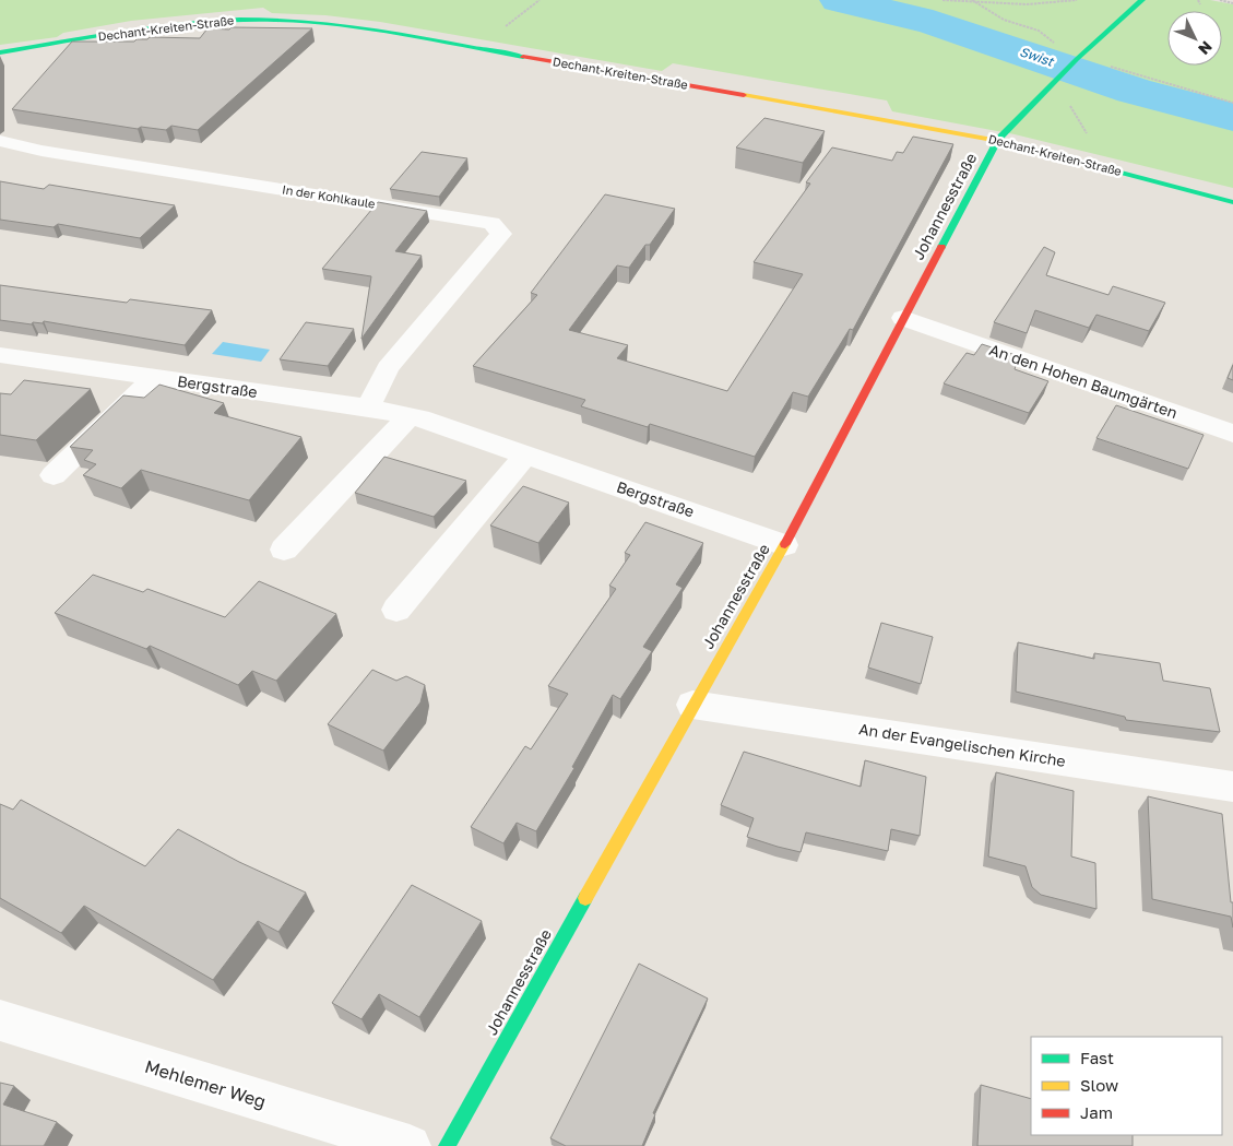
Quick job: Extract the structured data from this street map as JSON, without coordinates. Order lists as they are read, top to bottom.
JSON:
{
  "streets": {
    "street": [
      "Dechant-Kreiten-Straße",
      "In der Kohlkaule",
      "Johannesstraße",
      "An den Hohen Baumgärten",
      "Bergstraße",
      "An der Evangelischen Kirche",
      "Mehlemer Weg"
    ]
  },
  "crossings": [
    ["Dechant-Kreiten-Straße", "Johannesstraße"],
    ["In der Kohlkaule", "Bergstraße"],
    ["Johannesstraße", "An den Hohen Baumgärten"],
    ["Johannesstraße", "Bergstraße"],
    ["Johannesstraße", "An der Evangelischen Kirche"]
  ],
  "water": ["Swist"],
  "legend": ["Fast", "Slow", "Jam"],
  "north": "bottom right"
}
